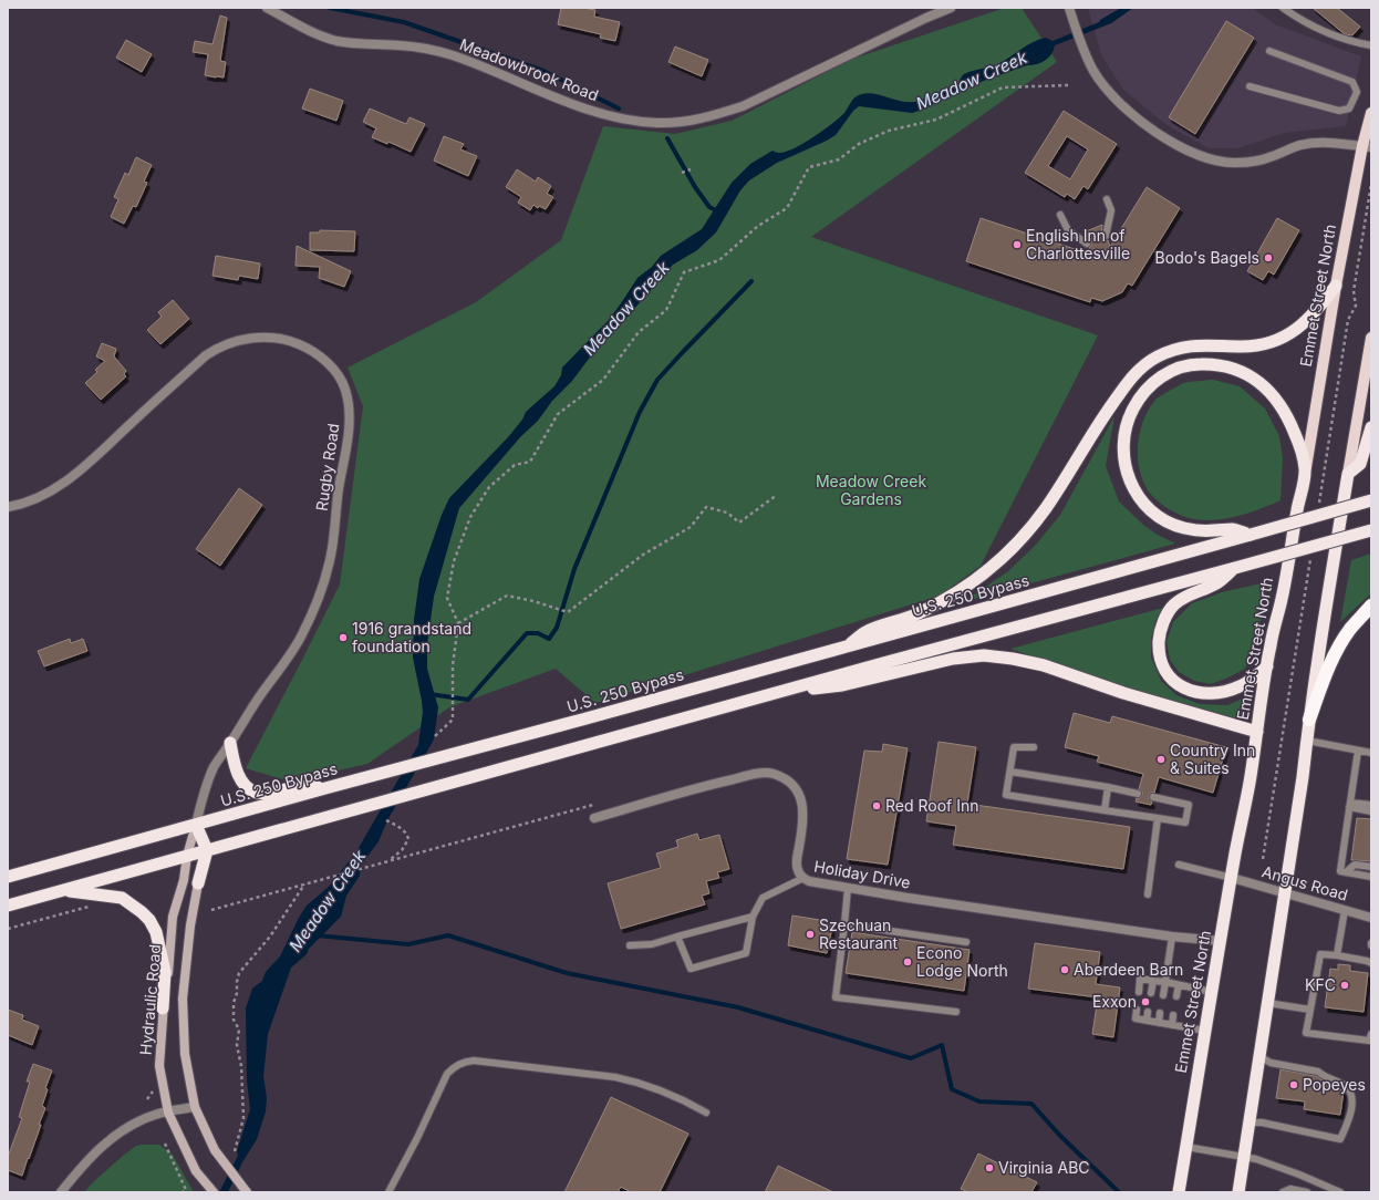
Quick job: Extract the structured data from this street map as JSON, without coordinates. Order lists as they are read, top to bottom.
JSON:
{
  "streets": {
    "highway": ["Emmet Street North", "U.S. 250 Bypass"],
    "main road": ["Hydraulic Road"],
    "street": [
      "Meadowbrook Road",
      "Rugby Road",
      "Holiday Drive",
      "Angus Road"
    ]
  },
  "crossings": [
    ["Emmet Street North", "Holiday Drive"],
    ["Emmet Street North", "Angus Road"],
    ["Rugby Road", "U.S. 250 Bypass"],
    ["Rugby Road", "Hydraulic Road"],
    ["U.S. 250 Bypass", "Hydraulic Road"]
  ],
  "water": ["Meadow Creek"],
  "parks": ["Meadow Creek Gardens"],
  "places": [
    "English Inn of Charlottesville",
    "Bodo's Bagels",
    "1916 grandstand foundation",
    "Country Inn & Suites",
    "Red Roof Inn",
    "Szechuan Restaurant",
    "Econo Lodge North",
    "Aberdeen Barn",
    "KFC",
    "Exxon",
    "Popeyes",
    "Virginia ABC"
  ]
}
